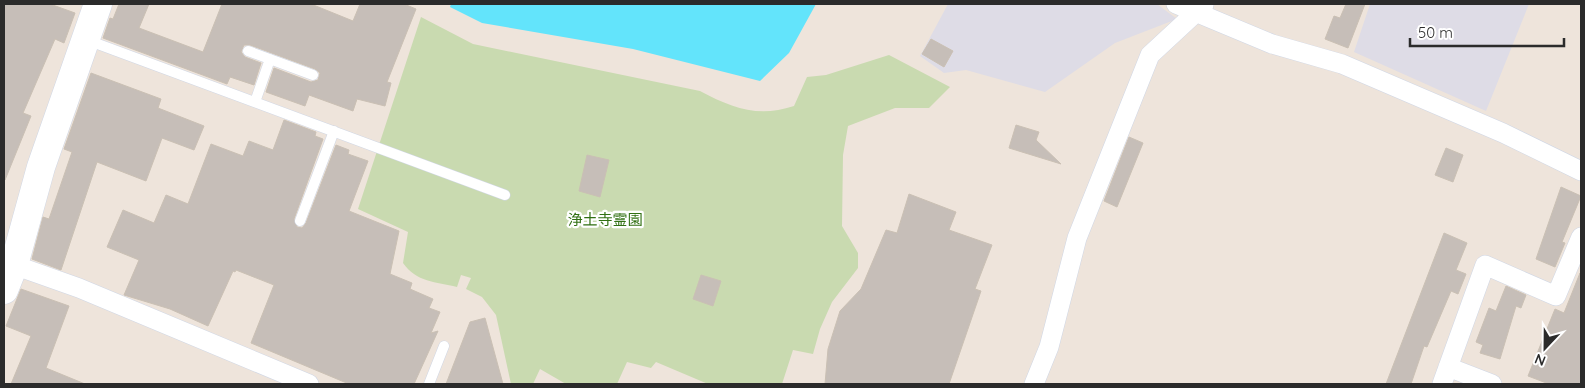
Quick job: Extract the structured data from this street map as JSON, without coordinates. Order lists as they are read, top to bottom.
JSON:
{
  "parks": ["浄土寺霊園"],
  "scale_bar": "50 m",
  "north": "bottom"
}
